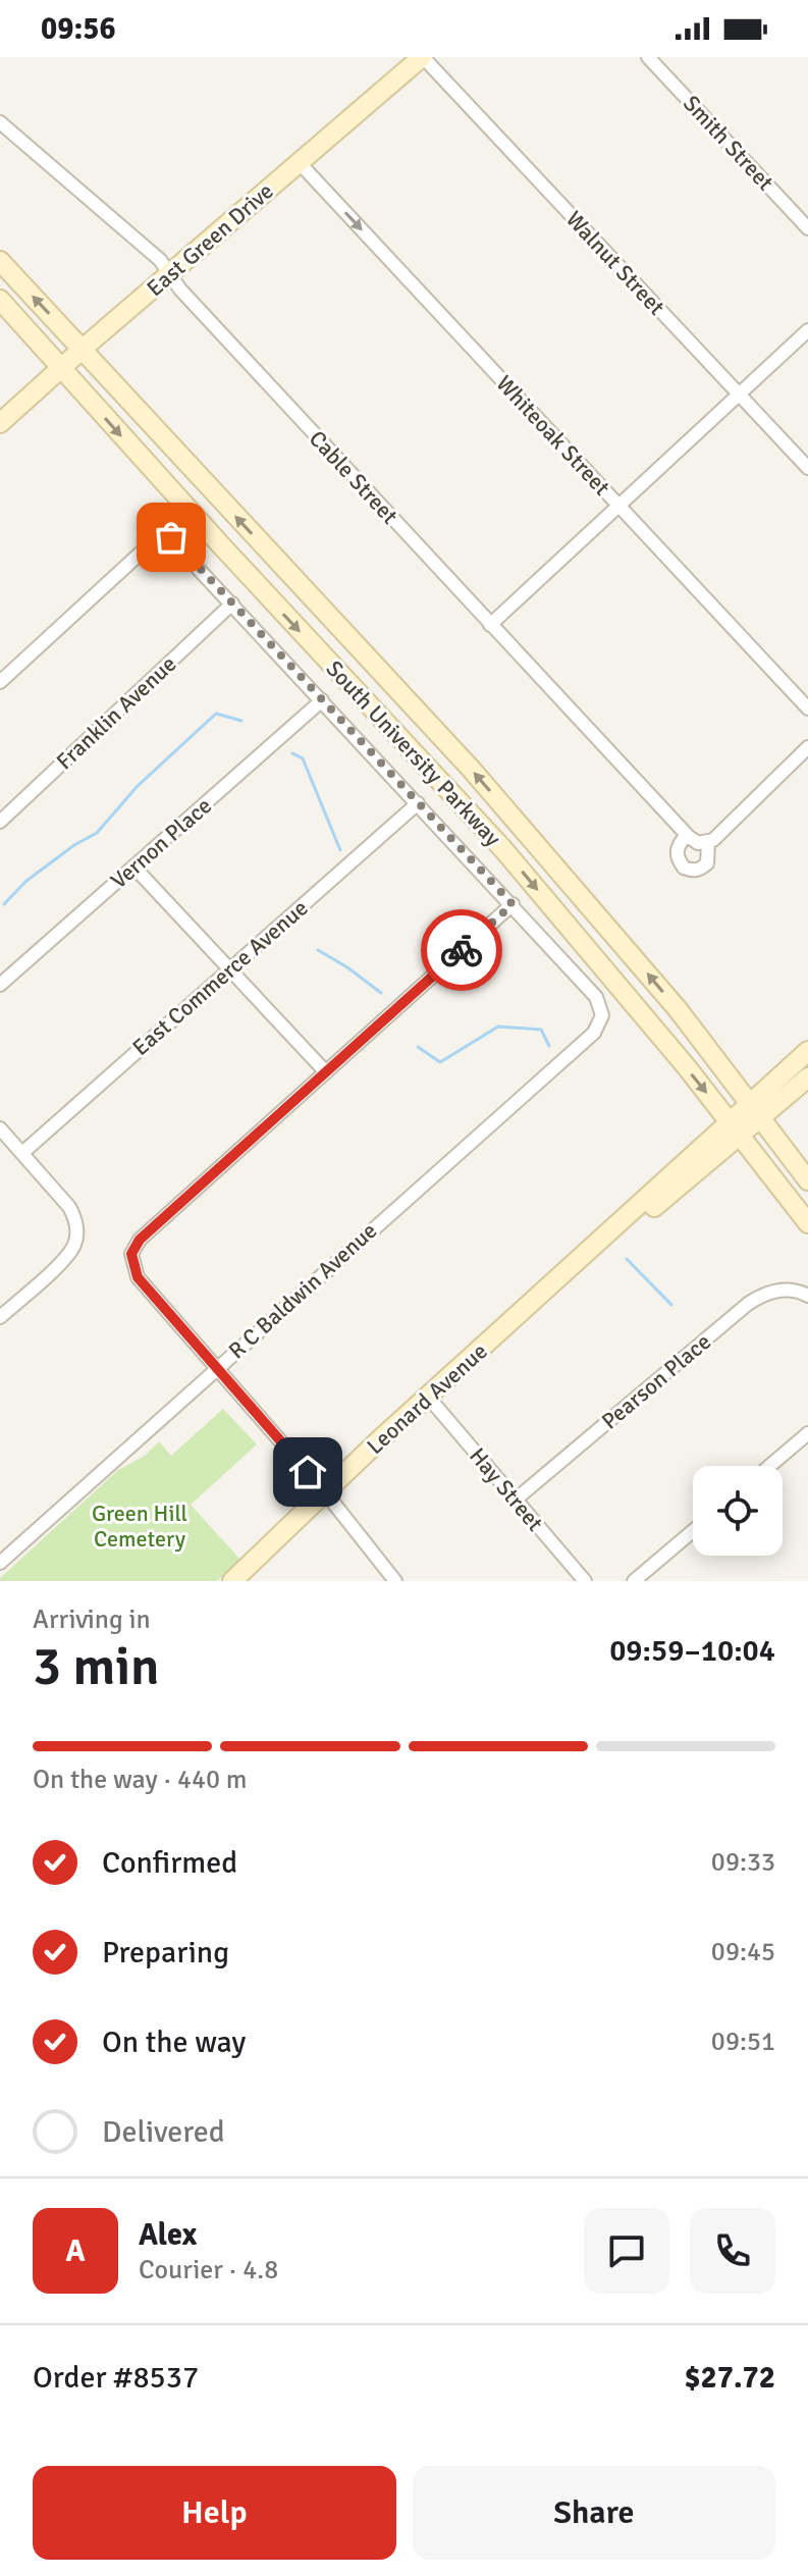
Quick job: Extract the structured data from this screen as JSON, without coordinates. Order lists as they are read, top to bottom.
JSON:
{
  "streets": {
    "main road": ["East Green Drive", "South University Parkway", "Leonard Avenue"],
    "street": [
      "Smith Street",
      "Walnut Street",
      "Whiteoak Street",
      "Cable Street",
      "Franklin Avenue",
      "Vernon Place",
      "East Commerce Avenue",
      "R C Baldwin Avenue",
      "Pearson Place",
      "Hay Street"
    ]
  },
  "crossings": [
    ["East Green Drive", "Walnut Street"],
    ["East Green Drive", "Whiteoak Street"],
    ["East Green Drive", "Cable Street"],
    ["East Green Drive", "South University Parkway"],
    ["South University Parkway", "Leonard Avenue"],
    ["Pearson Place", "Hay Street"],
    ["Leonard Avenue", "Hay Street"]
  ],
  "one_way": ["Whiteoak Street"],
  "parks": ["Green Hill Cemetery"],
  "page": {
    "status": "09:56",
    "heading": ["3 min", "Arriving in", "09:59–10:04"],
    "panel": [
      "Alex",
      "Courier · 4.8",
      "Order #8537",
      "$27.72"
    ],
    "bar": "On the way · 440 m",
    "list": [
      ["Confirmed", "09:33"],
      ["Preparing", "09:45"],
      ["On the way", "09:51"],
      "Delivered"
    ],
    "round": "A",
    "buttons": ["Help", "Share"]
  }
}
